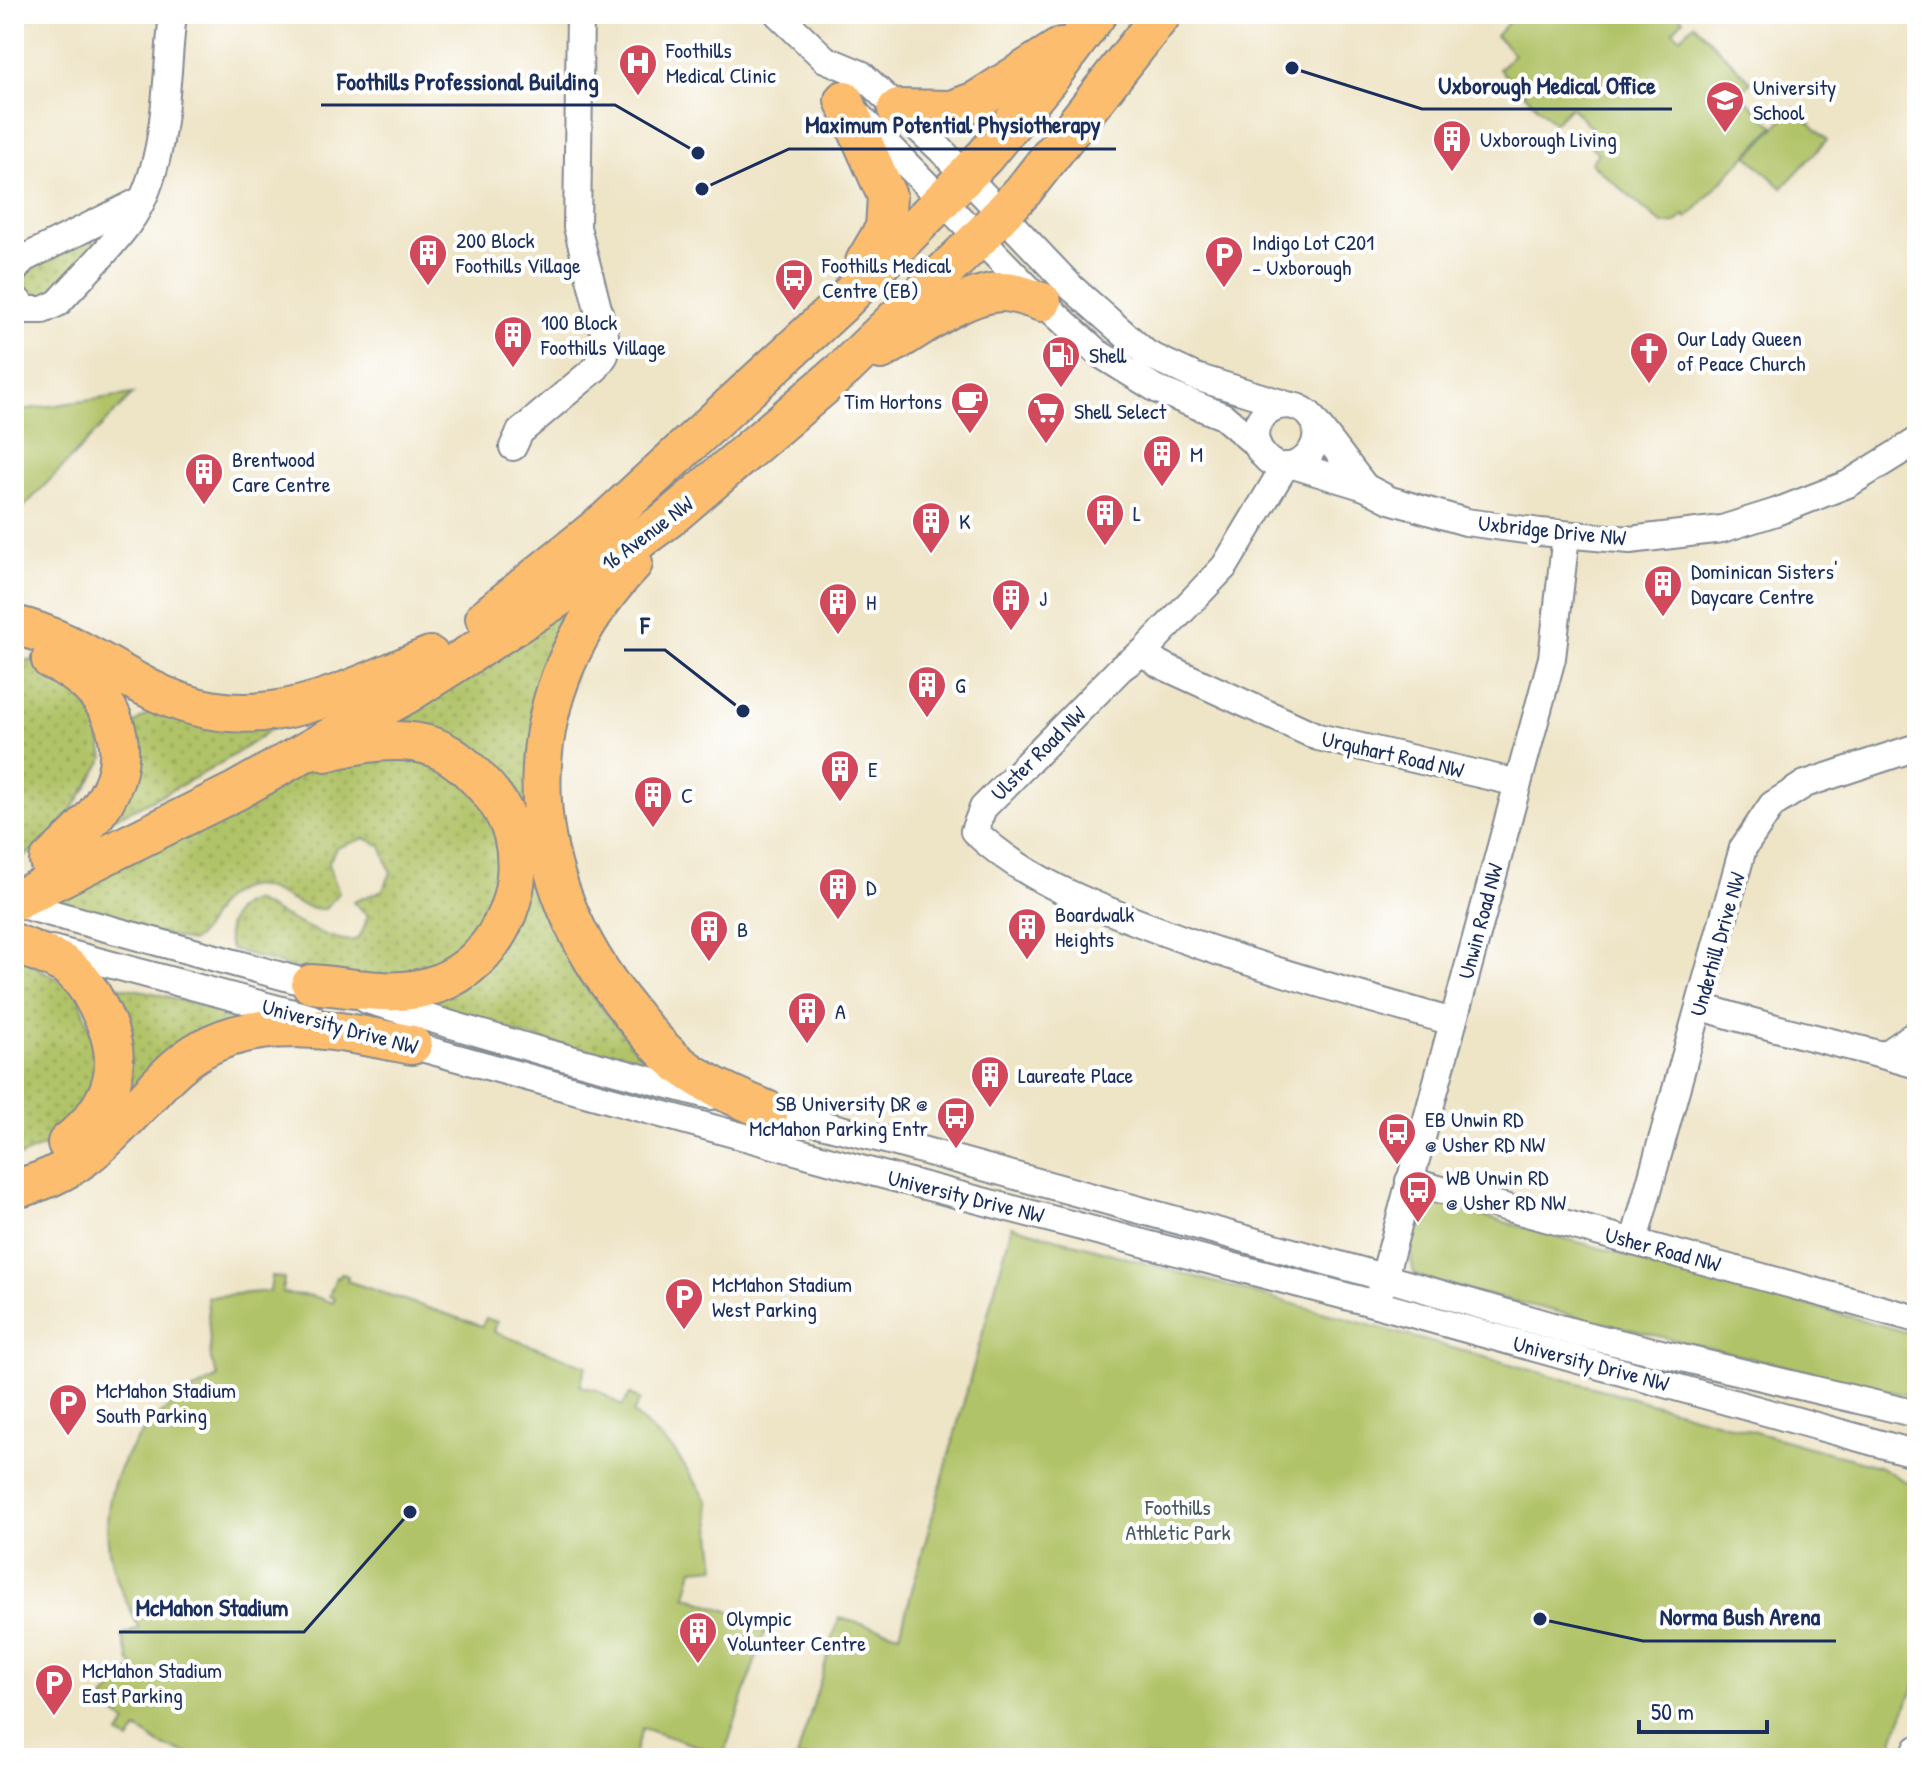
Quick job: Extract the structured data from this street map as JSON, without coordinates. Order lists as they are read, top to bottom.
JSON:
{
  "streets": {
    "highway": ["16 Avenue NW"],
    "street": [
      "Uxbridge Drive NW",
      "Ulster Road NW",
      "Urquhart Road NW",
      "Unwin Road NW",
      "Underhill Drive NW",
      "University Drive NW",
      "Usher Road NW"
    ]
  },
  "crossings": [
    ["Uxbridge Drive NW", "Ulster Road NW"],
    ["Uxbridge Drive NW", "Unwin Road NW"],
    ["16 Avenue NW", "University Drive NW"],
    ["Ulster Road NW", "Urquhart Road NW"],
    ["Ulster Road NW", "Unwin Road NW"],
    ["Urquhart Road NW", "Unwin Road NW"],
    ["Unwin Road NW", "University Drive NW"],
    ["Unwin Road NW", "Usher Road NW"],
    ["Underhill Drive NW", "Usher Road NW"]
  ],
  "parks": ["Foothills Athletic Park"],
  "places": {
    "other": [
      "Uxborough Medical Office",
      "Foothills Professional Building",
      "Maximum Potential Physiotherapy",
      "F",
      "McMahon Stadium",
      "Norma Bush Arena"
    ],
    "hospital": ["Foothills Medical Clinic"],
    "school or university": ["University School"],
    "building": [
      "Uxborough Living",
      "200 Block Foothills Village",
      "100 Block Foothills Village",
      "M",
      "Brentwood Care Centre",
      "L",
      "K",
      "Dominican Sisters' Daycare Centre",
      "J",
      "H",
      "G",
      "E",
      "C",
      "D",
      "Boardwalk Heights",
      "B",
      "A",
      "Laureate Place",
      "Olympic Volunteer Centre"
    ],
    "parking": [
      "Indigo Lot C201 – Uxborough",
      "McMahon Stadium West Parking",
      "McMahon Stadium South Parking",
      "McMahon Stadium East Parking"
    ],
    "bus stop": [
      "Foothills Medical Centre (EB)",
      "SB University DR @ McMahon Parking Entr",
      "EB Unwin RD @ Usher RD NW",
      "WB Unwin RD @ Usher RD NW"
    ],
    "church": ["Our Lady Queen of Peace Church"],
    "fuel station": ["Shell"],
    "cafe": ["Tim Hortons"],
    "supermarket": ["Shell Select"]
  },
  "scale_bar": "50 m"
}
